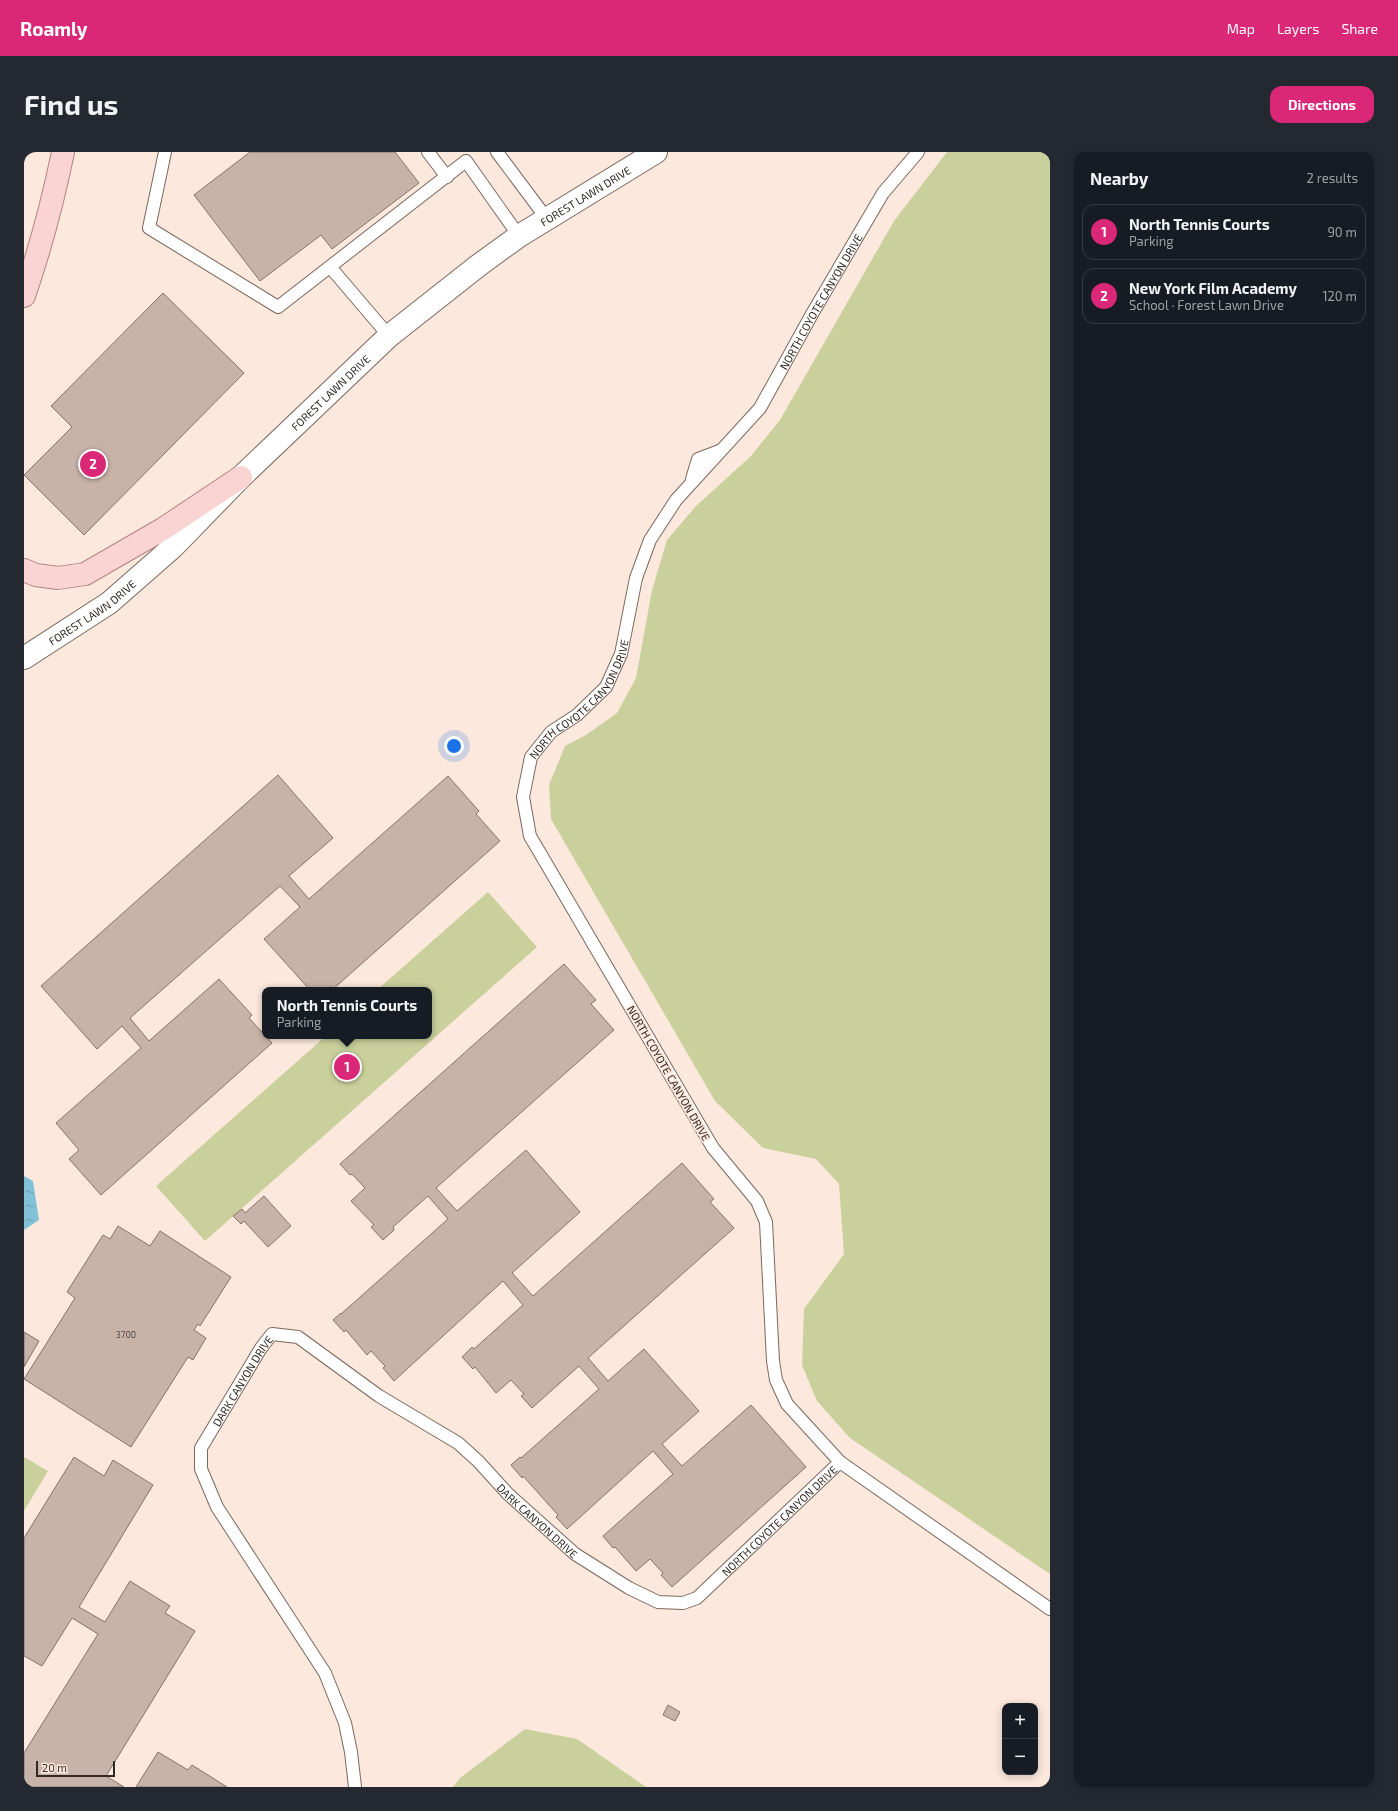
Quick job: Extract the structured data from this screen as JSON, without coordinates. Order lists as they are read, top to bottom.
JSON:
{
  "streets": {
    "street": ["FOREST LAWN DRIVE"],
    "lane": ["NORTH COYOTE CANYON DRIVE", "DARK CANYON DRIVE"]
  },
  "crossings": [
    ["NORTH COYOTE CANYON DRIVE", "DARK CANYON DRIVE"]
  ],
  "house_numbers": ["3700"],
  "scale_bar": "20 m",
  "page": {
    "header": "Roamly",
    "nav": ["Map", "Layers", "Share"],
    "buttons": "Directions",
    "title": "Find us",
    "heading": ["Nearby", "2 results"],
    "list": [
      {
        "mark": "1",
        "name": "North Tennis Courts",
        "note": "Parking",
        "value": "90 m"
      },
      {
        "mark": "2",
        "name": "New York Film Academy",
        "note": "School · Forest Lawn Drive",
        "value": "120 m"
      }
    ],
    "pins": ["2", "1"],
    "popup": ["North Tennis Courts", "Parking"],
    "map_buttons": ["+", "−"],
    "scale": "20 m"
  }
}
